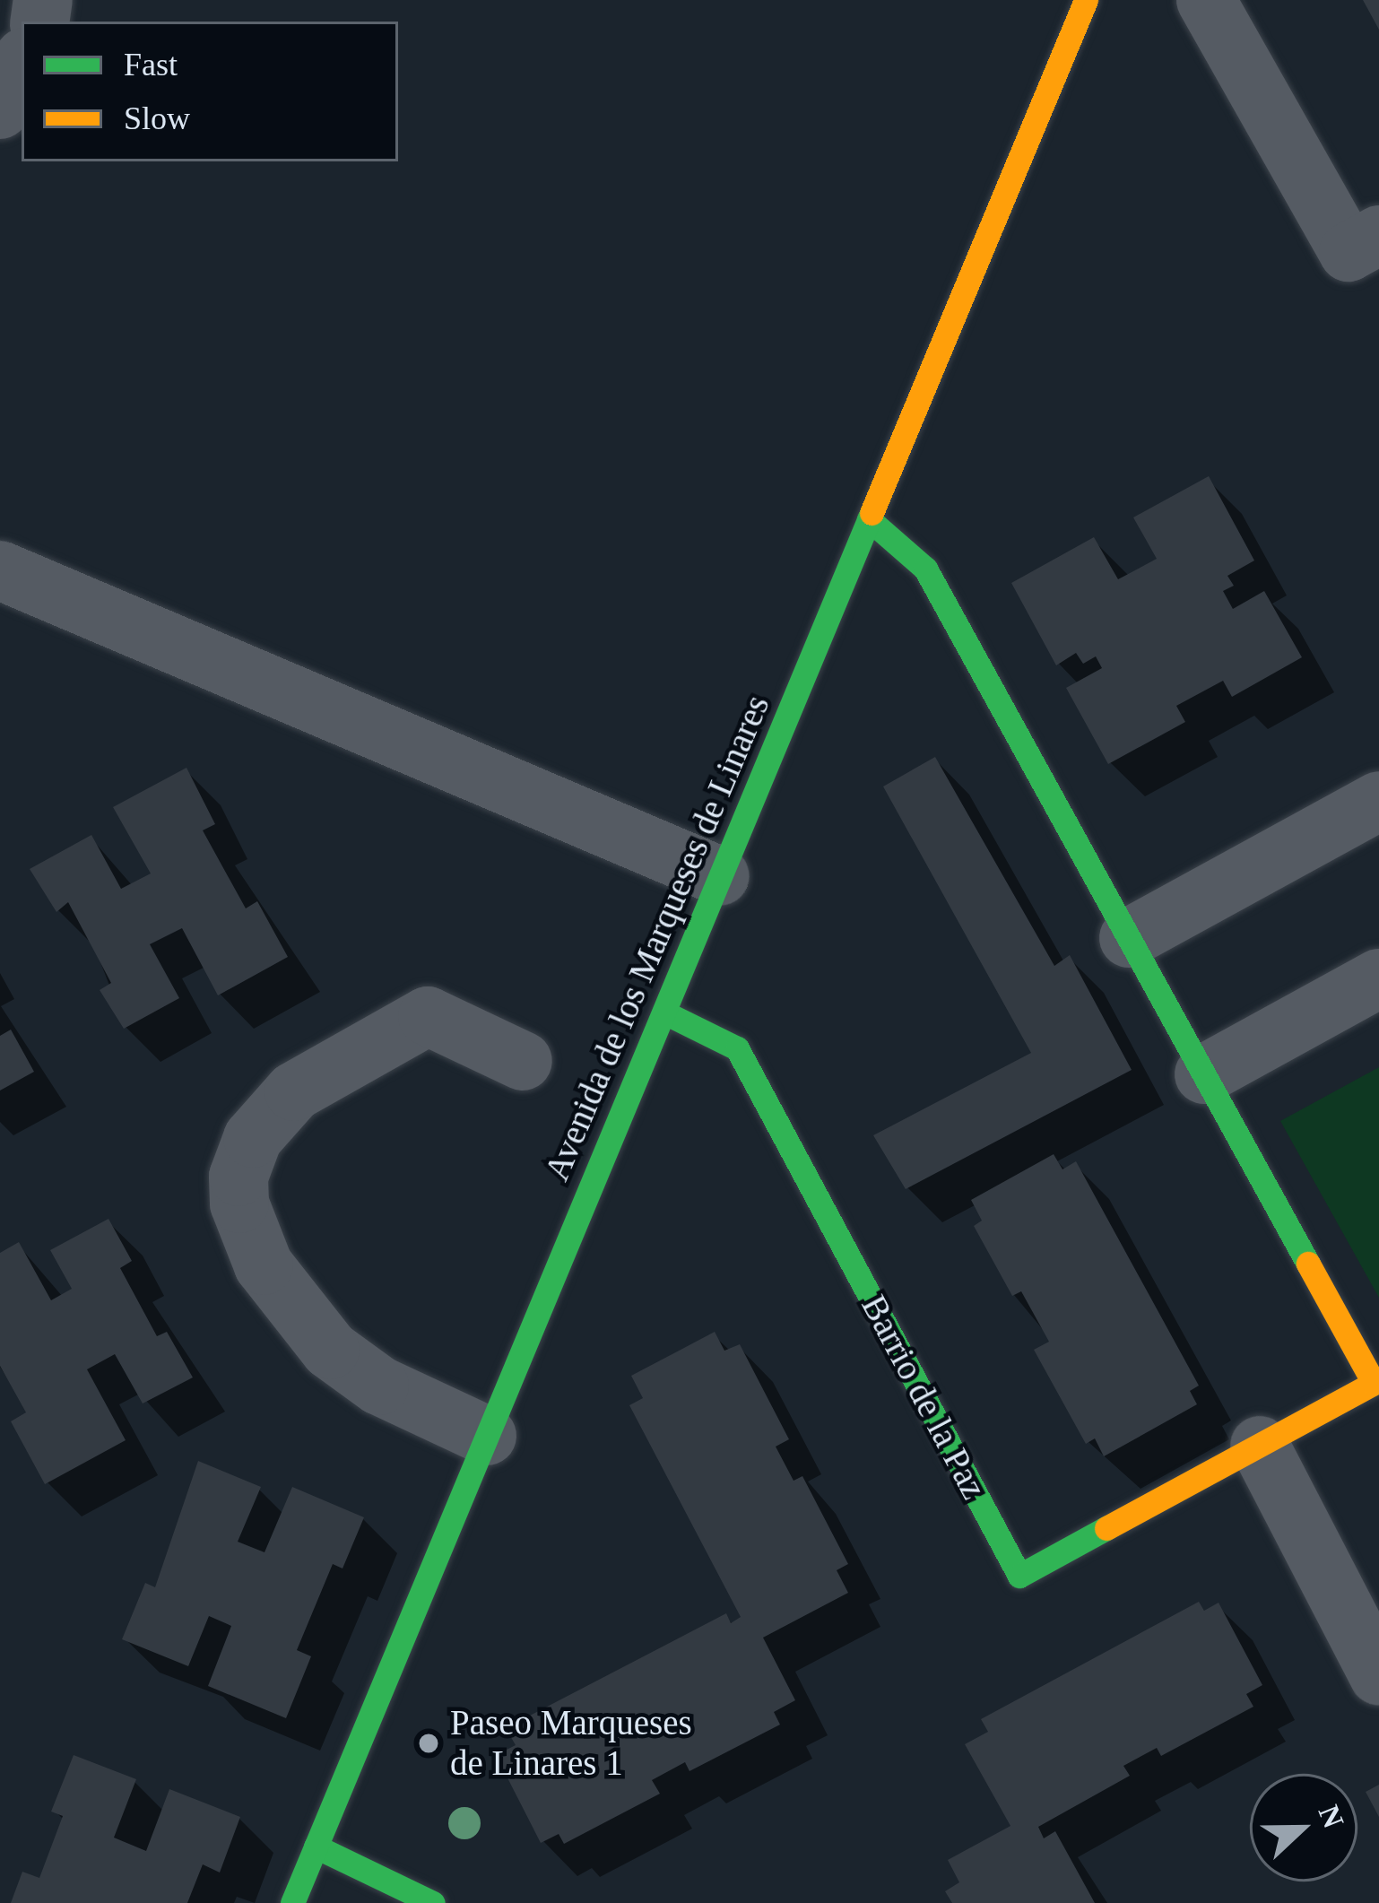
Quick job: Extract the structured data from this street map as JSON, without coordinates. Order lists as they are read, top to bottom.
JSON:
{
  "streets": {
    "street": ["Avenida de los Marqueses de Linares", "Barrio de la Paz"]
  },
  "crossings": [
    ["Avenida de los Marqueses de Linares", "Barrio de la Paz"]
  ],
  "places": ["Paseo Marqueses de Linares 1"],
  "legend": ["Fast", "Slow"],
  "north": "right"
}
